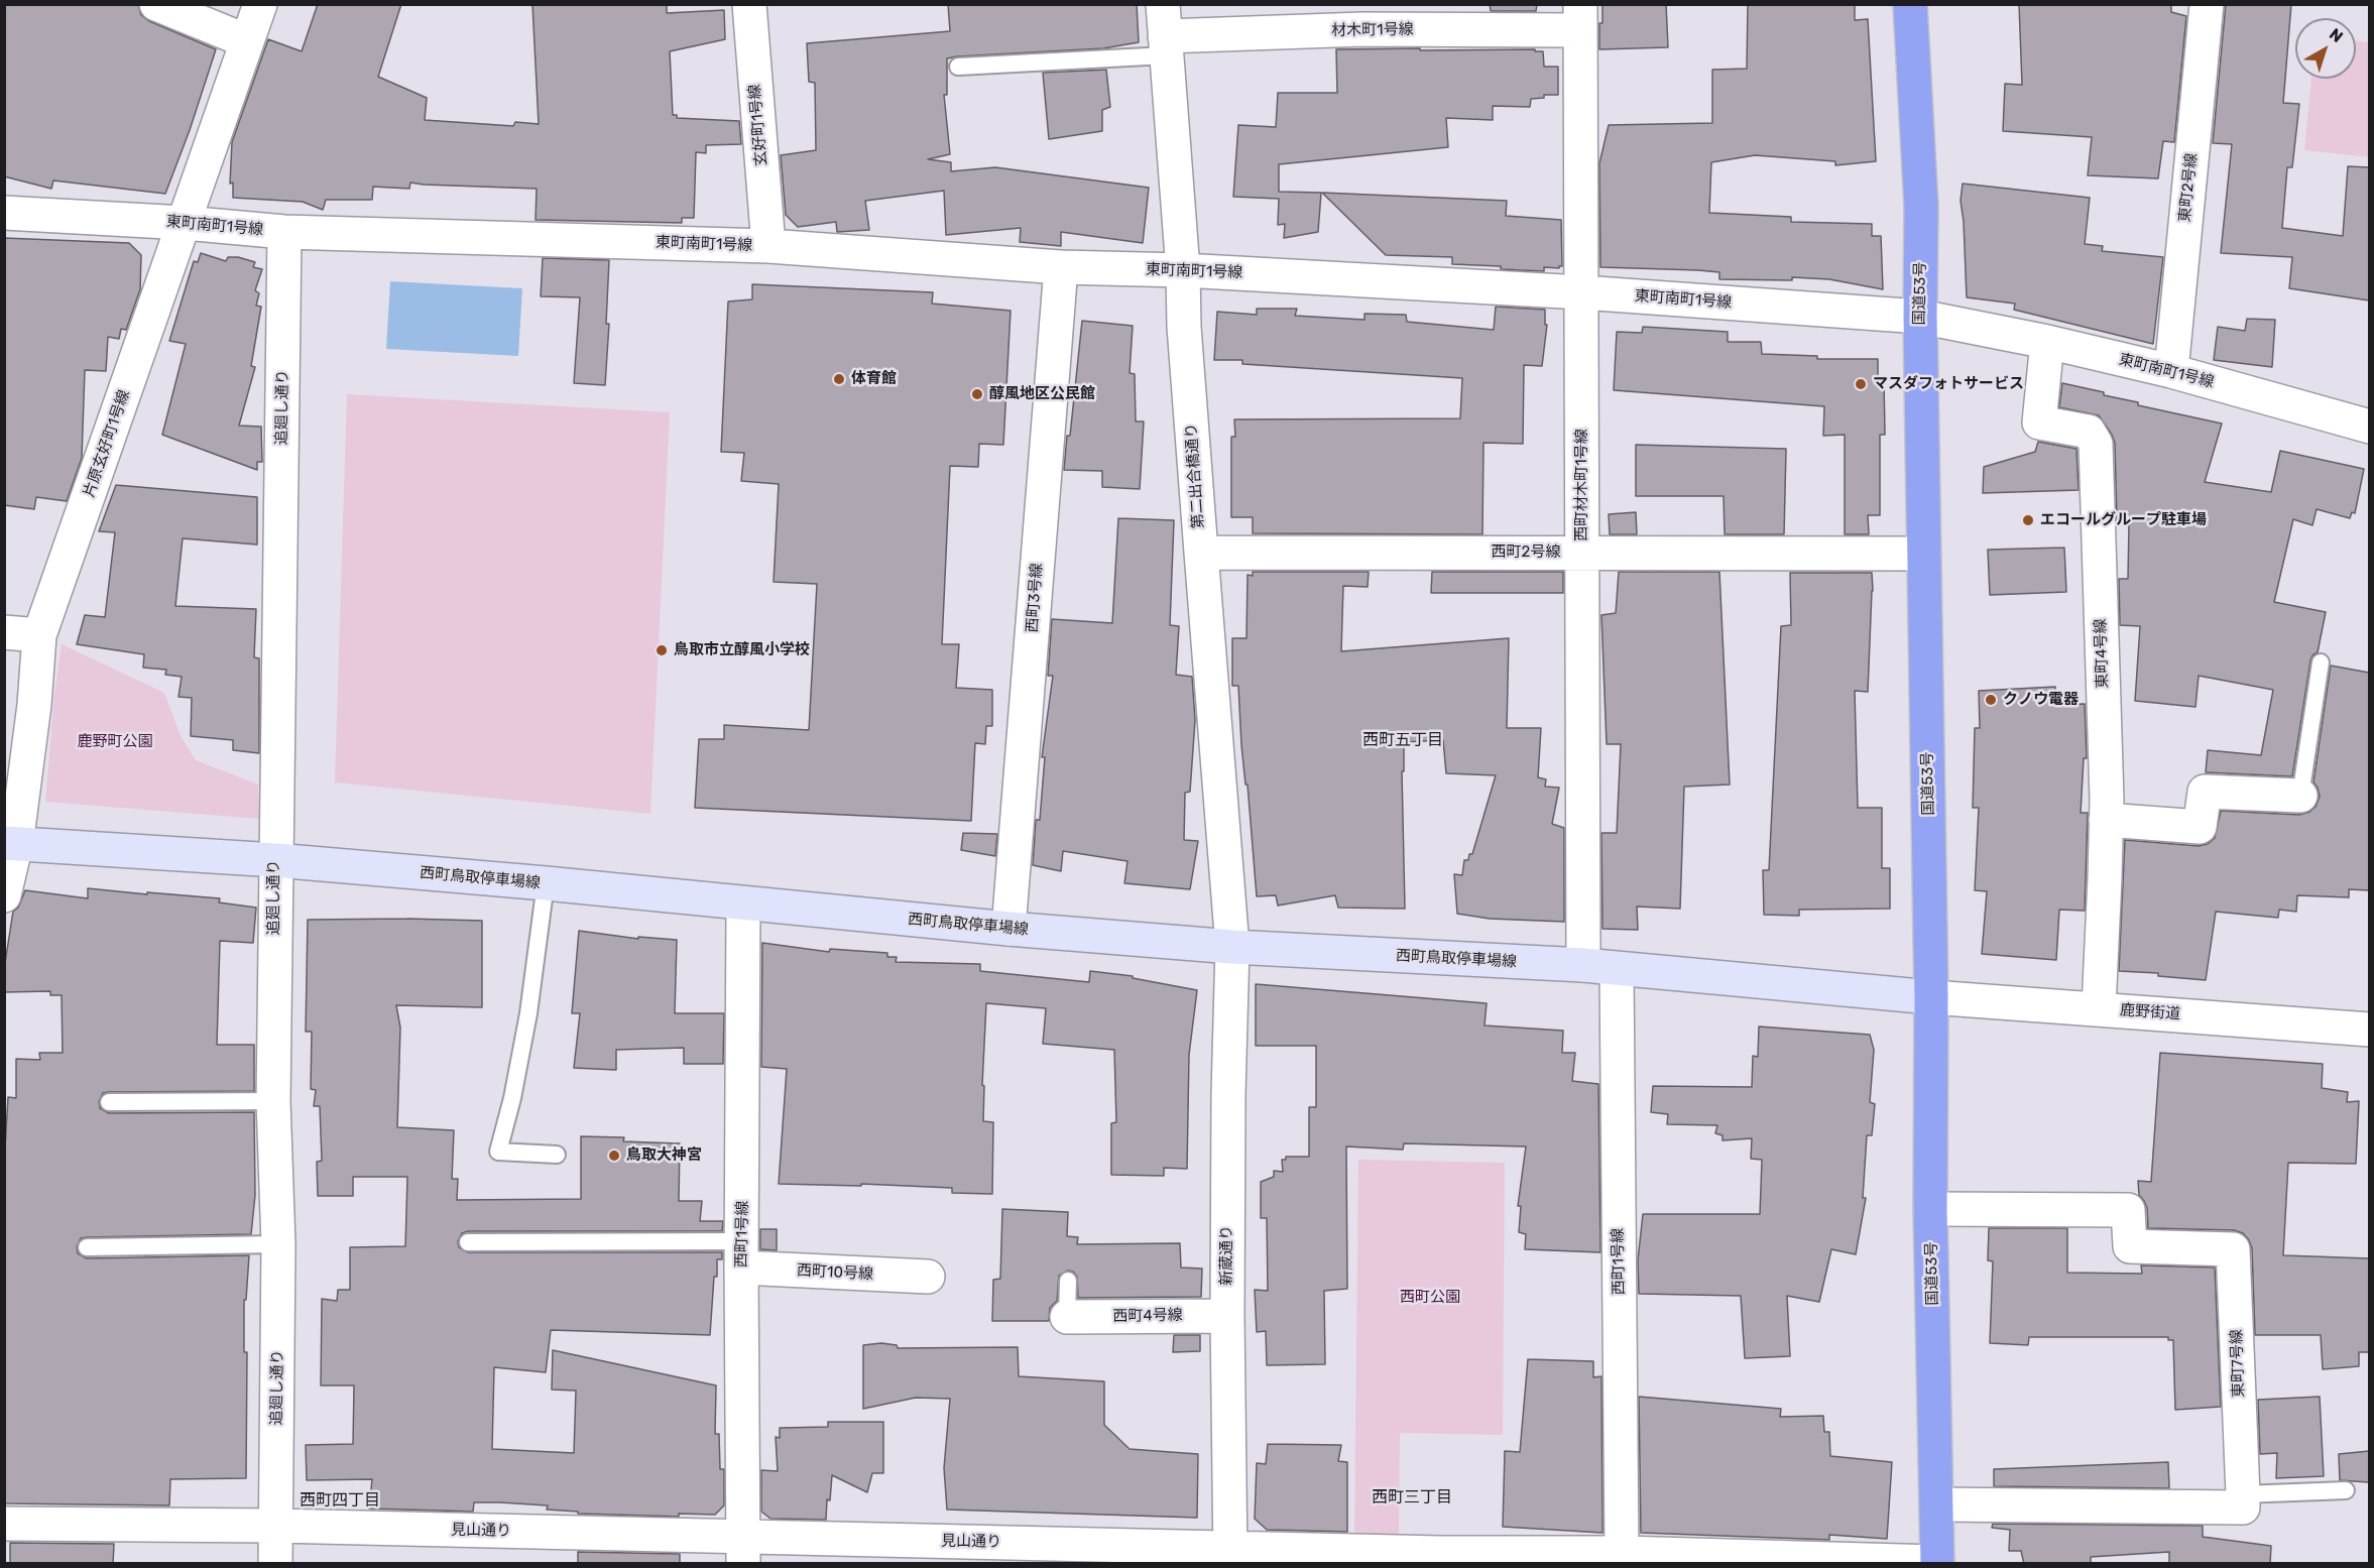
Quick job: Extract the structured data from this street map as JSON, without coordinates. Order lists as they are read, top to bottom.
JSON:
{
  "streets": {
    "highway": ["国道53号"],
    "main road": ["西町鳥取停車場線"],
    "street": [
      "材木町1号線",
      "玄好町1号線",
      "東町2号線",
      "東町南町1号線",
      "追廻し通り",
      "片原玄好町1号線",
      "第二出合橋通り",
      "西町材木町1号線",
      "西町2号線",
      "西町3号線",
      "東町4号線",
      "鹿野街道",
      "西町1号線",
      "新蔵通り",
      "西町10号線",
      "西町4号線",
      "東町7号線",
      "見山通り"
    ]
  },
  "crossings": [
    ["材木町1号線", "第二出合橋通り"],
    ["材木町1号線", "西町材木町1号線"],
    ["玄好町1号線", "東町南町1号線"],
    ["東町2号線", "東町南町1号線"],
    ["東町南町1号線", "国道53号"],
    ["東町南町1号線", "追廻し通り"],
    ["東町南町1号線", "片原玄好町1号線"],
    ["東町南町1号線", "第二出合橋通り"],
    ["東町南町1号線", "西町材木町1号線"],
    ["東町南町1号線", "西町3号線"],
    ["東町南町1号線", "東町4号線"],
    ["国道53号", "西町2号線"],
    ["国道53号", "西町鳥取停車場線"],
    ["国道53号", "鹿野街道"],
    ["国道53号", "東町7号線"],
    ["国道53号", "見山通り"],
    ["追廻し通り", "西町鳥取停車場線"],
    ["追廻し通り", "見山通り"],
    ["片原玄好町1号線", "西町鳥取停車場線"],
    ["第二出合橋通り", "西町2号線"],
    ["第二出合橋通り", "西町鳥取停車場線"],
    ["第二出合橋通り", "新蔵通り"],
    ["西町材木町1号線", "西町2号線"],
    ["西町材木町1号線", "西町鳥取停車場線"],
    ["西町3号線", "西町鳥取停車場線"],
    ["東町4号線", "鹿野街道"],
    ["西町鳥取停車場線", "鹿野街道"],
    ["西町鳥取停車場線", "西町1号線"],
    ["西町鳥取停車場線", "新蔵通り"],
    ["西町1号線", "西町10号線"],
    ["西町1号線", "見山通り"],
    ["新蔵通り", "西町4号線"],
    ["新蔵通り", "見山通り"]
  ],
  "districts": ["西町五丁目", "西町三丁目", "西町四丁目"],
  "parks": ["鹿野町公園", "西町公園"],
  "places": [
    "体育館",
    "マスダフォトサービス",
    "醇風地区公民館",
    "エコールグループ駐車場",
    "鳥取市立醇風小学校",
    "クノウ電器",
    "鳥取大神宮"
  ],
  "north": "top right"
}
